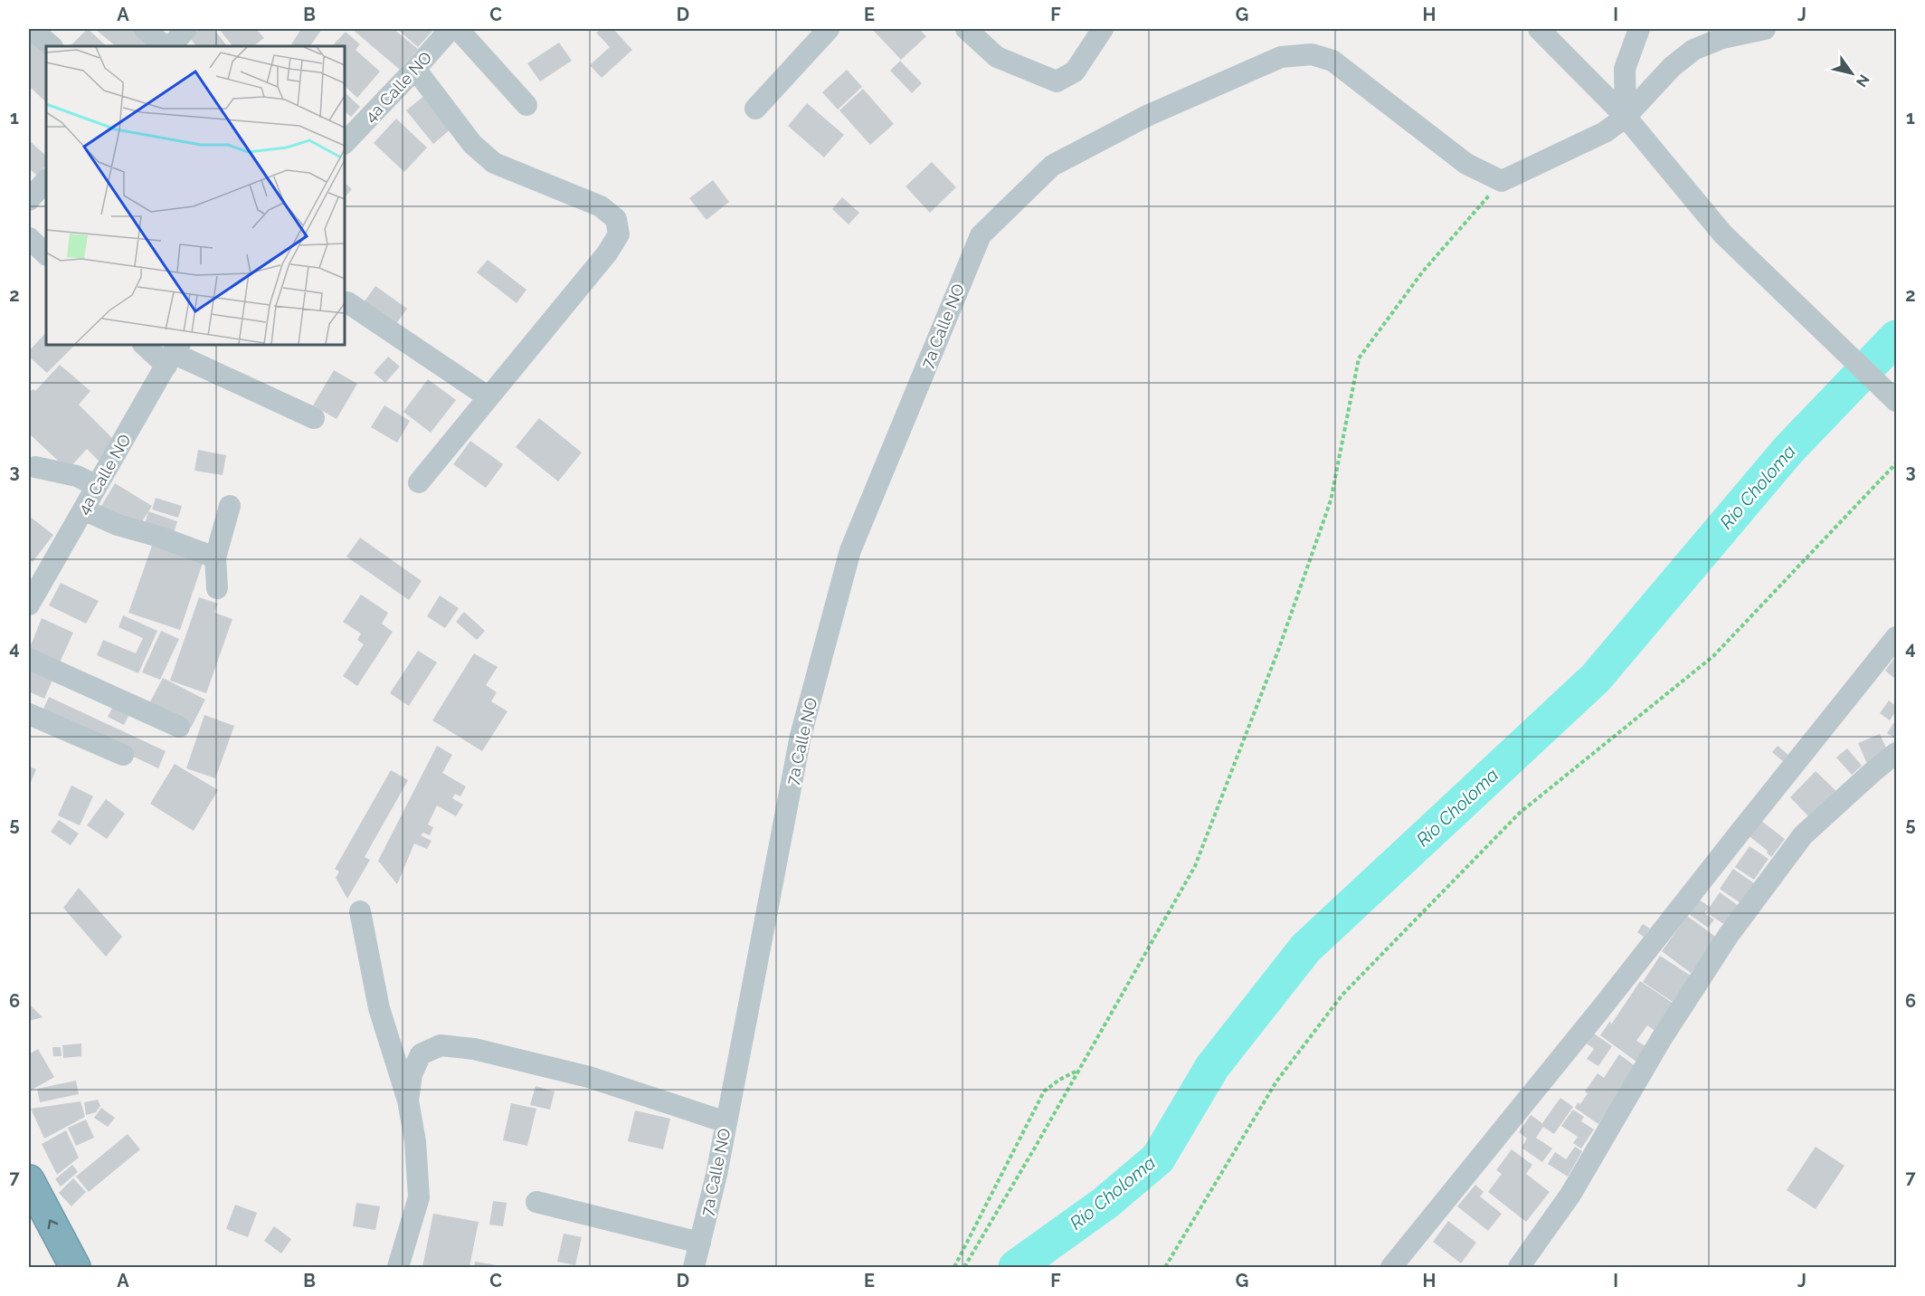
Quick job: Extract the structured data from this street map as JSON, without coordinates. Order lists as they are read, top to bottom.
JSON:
{
  "streets": {
    "street": ["4a Calle NO", "7a Calle NO"]
  },
  "water": ["Río Choloma"],
  "north": "bottom right",
  "grid": {
    "columns": [
      "A",
      "B",
      "C",
      "D",
      "E",
      "F",
      "G",
      "H",
      "I",
      "J"
    ],
    "rows": [
      "1",
      "2",
      "3",
      "4",
      "5",
      "6",
      "7"
    ]
  }
}
